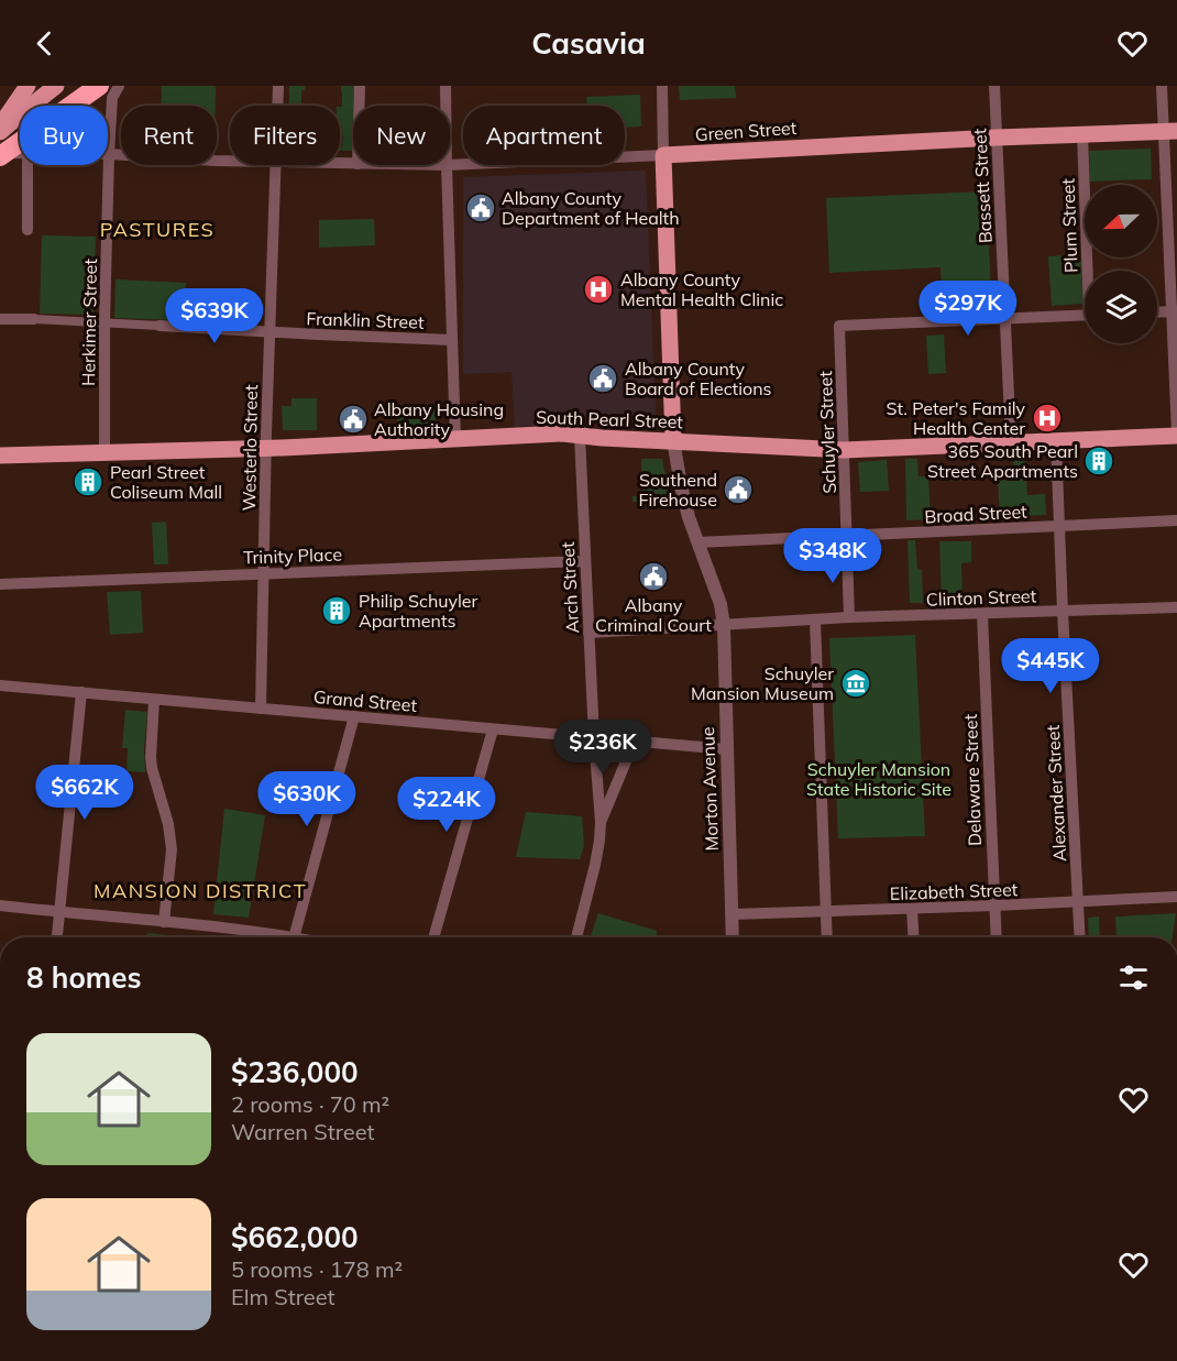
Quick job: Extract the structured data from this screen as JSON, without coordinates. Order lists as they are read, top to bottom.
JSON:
{
  "streets": {
    "main road": ["Green Street", "South Pearl Street"],
    "street": [
      "Bassett Street",
      "Plum Street",
      "Franklin Street",
      "Herkimer Street",
      "Schuyler Street",
      "Westerlo Street",
      "Broad Street",
      "Trinity Place",
      "Arch Street",
      "Clinton Street",
      "Grand Street",
      "Delaware Street",
      "Morton Avenue",
      "Alexander Street",
      "Elizabeth Street"
    ]
  },
  "crossings": [
    ["Green Street", "Bassett Street"],
    ["Green Street", "Plum Street"],
    ["Green Street", "Herkimer Street"],
    ["Bassett Street", "South Pearl Street"],
    ["Bassett Street", "Schuyler Street"],
    ["Franklin Street", "Herkimer Street"],
    ["Franklin Street", "Westerlo Street"],
    ["Herkimer Street", "South Pearl Street"],
    ["South Pearl Street", "Schuyler Street"],
    ["South Pearl Street", "Westerlo Street"],
    ["South Pearl Street", "Arch Street"],
    ["South Pearl Street", "Morton Avenue"],
    ["South Pearl Street", "Alexander Street"],
    ["Schuyler Street", "Broad Street"],
    ["Schuyler Street", "Clinton Street"],
    ["Westerlo Street", "Trinity Place"],
    ["Westerlo Street", "Grand Street"],
    ["Broad Street", "Morton Avenue"],
    ["Broad Street", "Alexander Street"],
    ["Trinity Place", "Arch Street"],
    ["Arch Street", "Clinton Street"],
    ["Arch Street", "Grand Street"],
    ["Clinton Street", "Delaware Street"],
    ["Clinton Street", "Morton Avenue"],
    ["Clinton Street", "Alexander Street"],
    ["Grand Street", "Morton Avenue"],
    ["Delaware Street", "Elizabeth Street"],
    ["Morton Avenue", "Elizabeth Street"],
    ["Alexander Street", "Elizabeth Street"]
  ],
  "districts": ["PASTURES", "MANSION DISTRICT"],
  "parks": ["Schuyler Mansion State Historic Site"],
  "places": {
    "public building": [
      "Albany County Department of Health",
      "Albany County Board of Elections",
      "Albany Housing Authority",
      "Southend Firehouse",
      "Albany Criminal Court"
    ],
    "hospital": ["Albany County Mental Health Clinic", "St. Peter's Family Health Center"],
    "building": ["365 South Pearl Street Apartments", "Pearl Street Coliseum Mall", "Philip Schuyler Apartments"],
    "museum": ["Schuyler Mansion Museum"]
  },
  "north": "left",
  "page": {
    "header": "Casavia",
    "chip": [
      "Buy",
      "Rent",
      "Filters",
      "New",
      "Apartment"
    ],
    "price": [
      "$297K",
      "$639K",
      "$348K",
      "$445K",
      "$236K",
      "$662K",
      "$630K",
      "$224K"
    ],
    "heading": "8 homes",
    "list": [
      {
        "name": "$236,000",
        "note": "2 rooms · 70 m² · Warren Street"
      },
      {
        "name": "$662,000",
        "note": "5 rooms · 178 m² · Elm Street"
      }
    ]
  }
}
